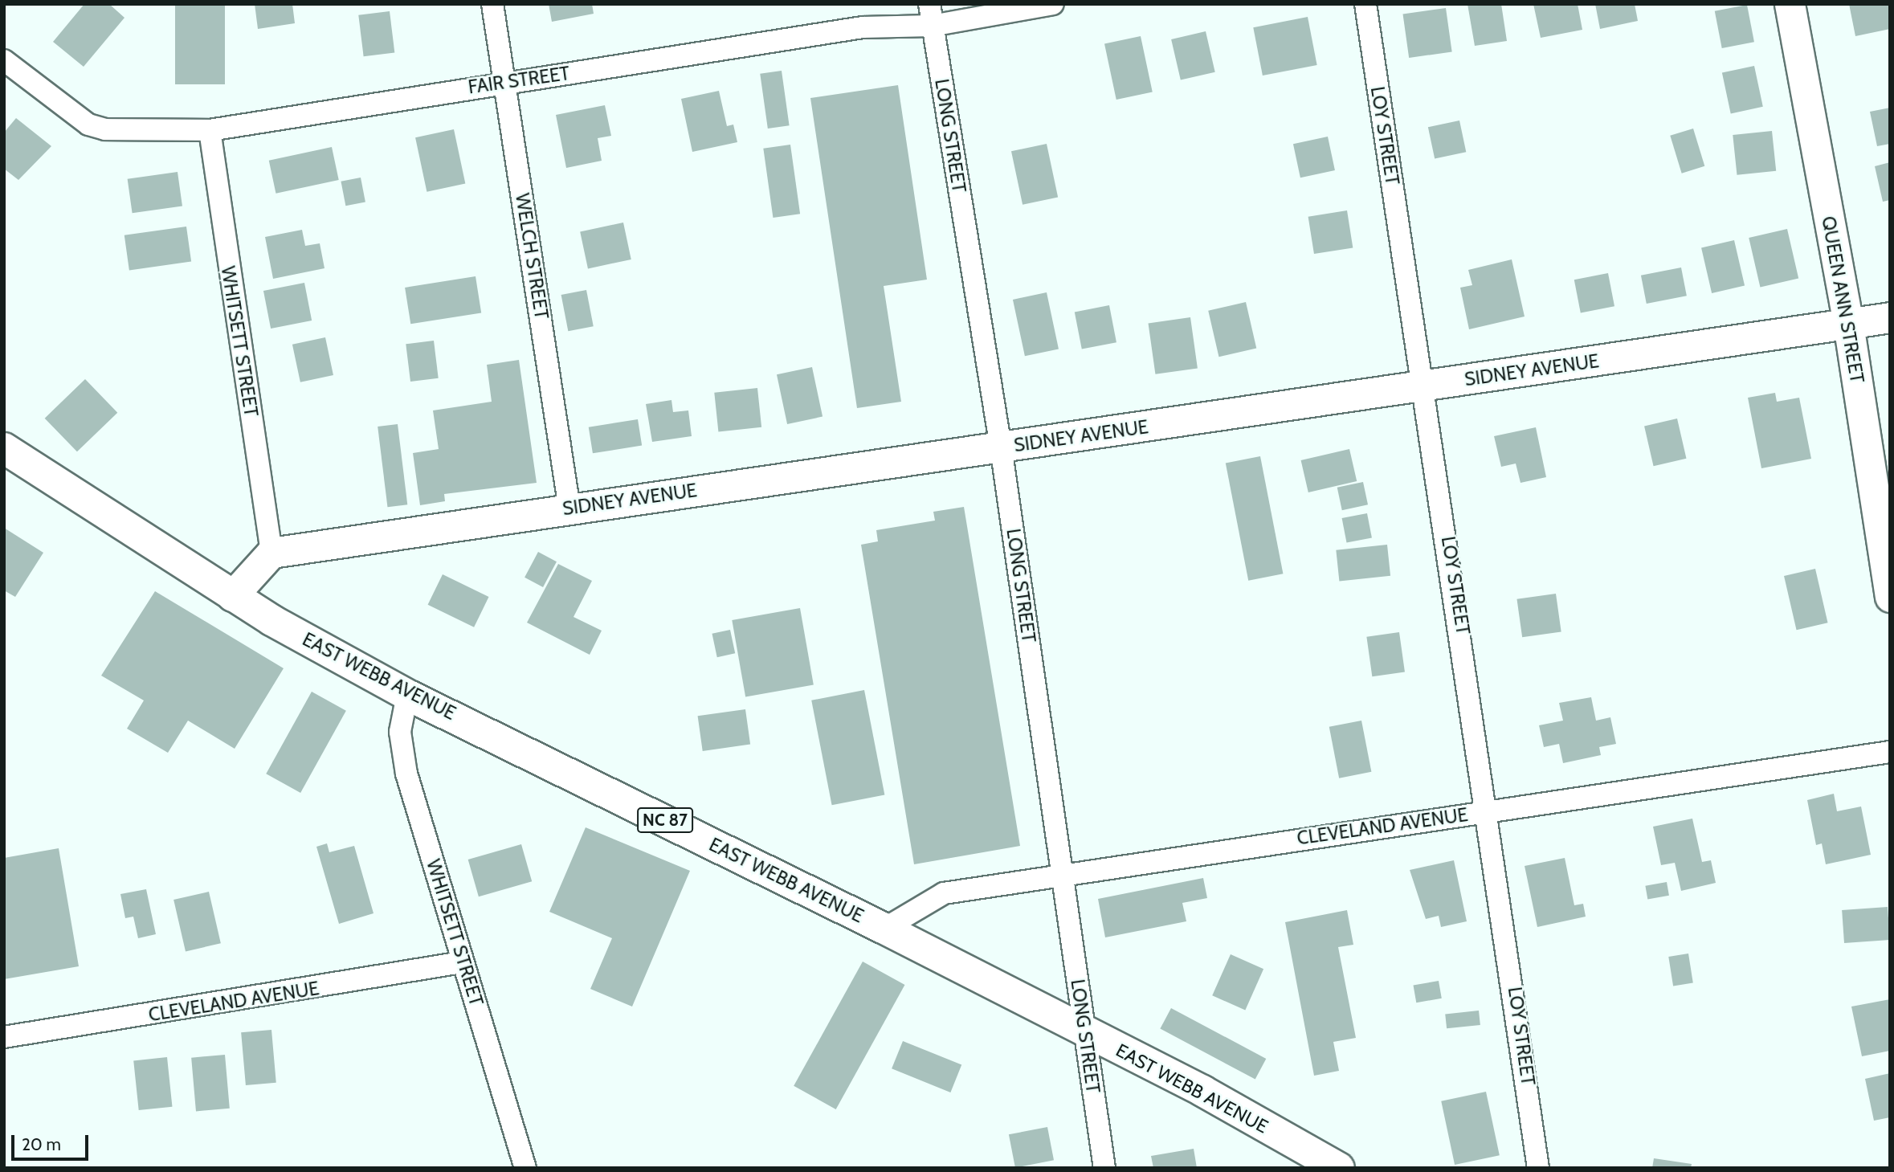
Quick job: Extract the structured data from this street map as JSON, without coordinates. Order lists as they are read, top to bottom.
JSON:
{
  "streets": {
    "highway": ["EAST WEBB AVENUE", "NC 87"],
    "street": [
      "FAIR STREET",
      "LONG STREET",
      "LOY STREET",
      "WELCH STREET",
      "QUEEN ANN STREET",
      "WHITSETT STREET",
      "SIDNEY AVENUE",
      "CLEVELAND AVENUE"
    ]
  },
  "crossings": [
    ["FAIR STREET", "LONG STREET"],
    ["FAIR STREET", "WELCH STREET"],
    ["FAIR STREET", "WHITSETT STREET"],
    ["LONG STREET", "SIDNEY AVENUE"],
    ["LONG STREET", "EAST WEBB AVENUE"],
    ["LONG STREET", "CLEVELAND AVENUE"],
    ["LOY STREET", "SIDNEY AVENUE"],
    ["LOY STREET", "CLEVELAND AVENUE"],
    ["WELCH STREET", "SIDNEY AVENUE"],
    ["QUEEN ANN STREET", "SIDNEY AVENUE"],
    ["WHITSETT STREET", "SIDNEY AVENUE"],
    ["WHITSETT STREET", "EAST WEBB AVENUE"],
    ["WHITSETT STREET", "CLEVELAND AVENUE"],
    ["EAST WEBB AVENUE", "CLEVELAND AVENUE"]
  ],
  "scale_bar": "20 m"
}
